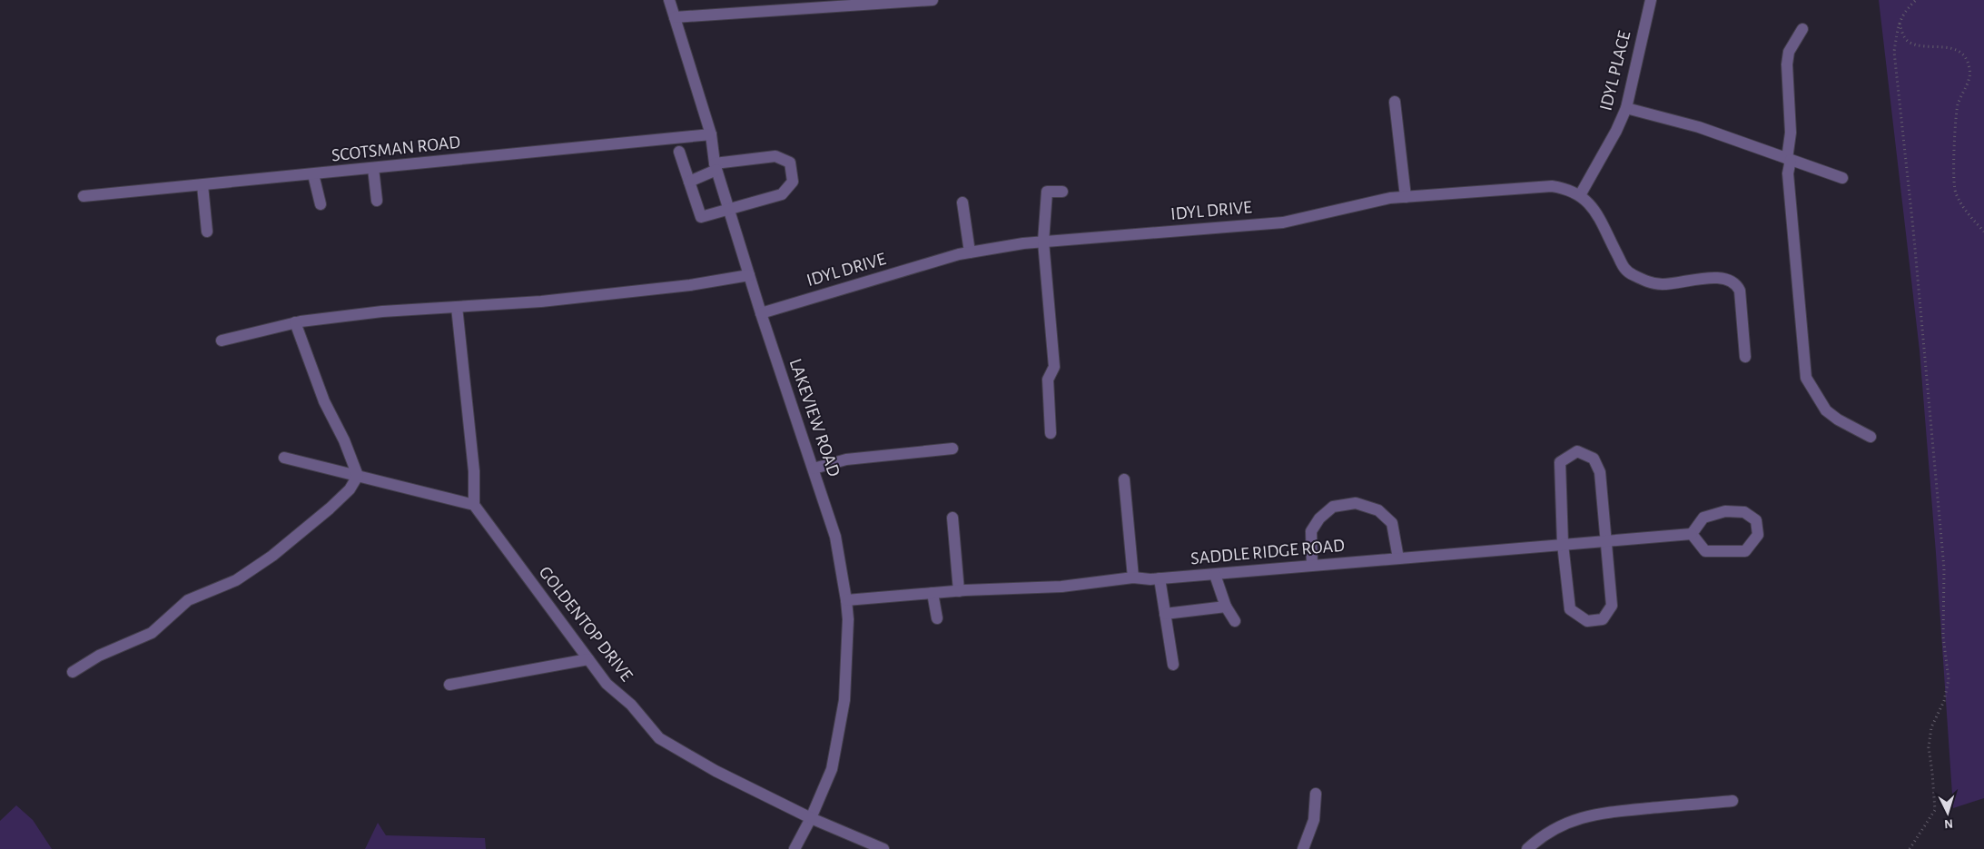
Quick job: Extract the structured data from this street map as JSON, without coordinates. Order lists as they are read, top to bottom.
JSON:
{
  "streets": {
    "street": [
      "IDYL PLACE",
      "SCOTSMAN ROAD",
      "IDYL DRIVE",
      "LAKEVIEW ROAD",
      "SADDLE RIDGE ROAD",
      "GOLDENTOP DRIVE"
    ]
  },
  "crossings": [
    ["IDYL PLACE", "IDYL DRIVE"],
    ["SCOTSMAN ROAD", "LAKEVIEW ROAD"],
    ["IDYL DRIVE", "LAKEVIEW ROAD"],
    ["LAKEVIEW ROAD", "SADDLE RIDGE ROAD"],
    ["LAKEVIEW ROAD", "GOLDENTOP DRIVE"]
  ],
  "north": "bottom"
}
